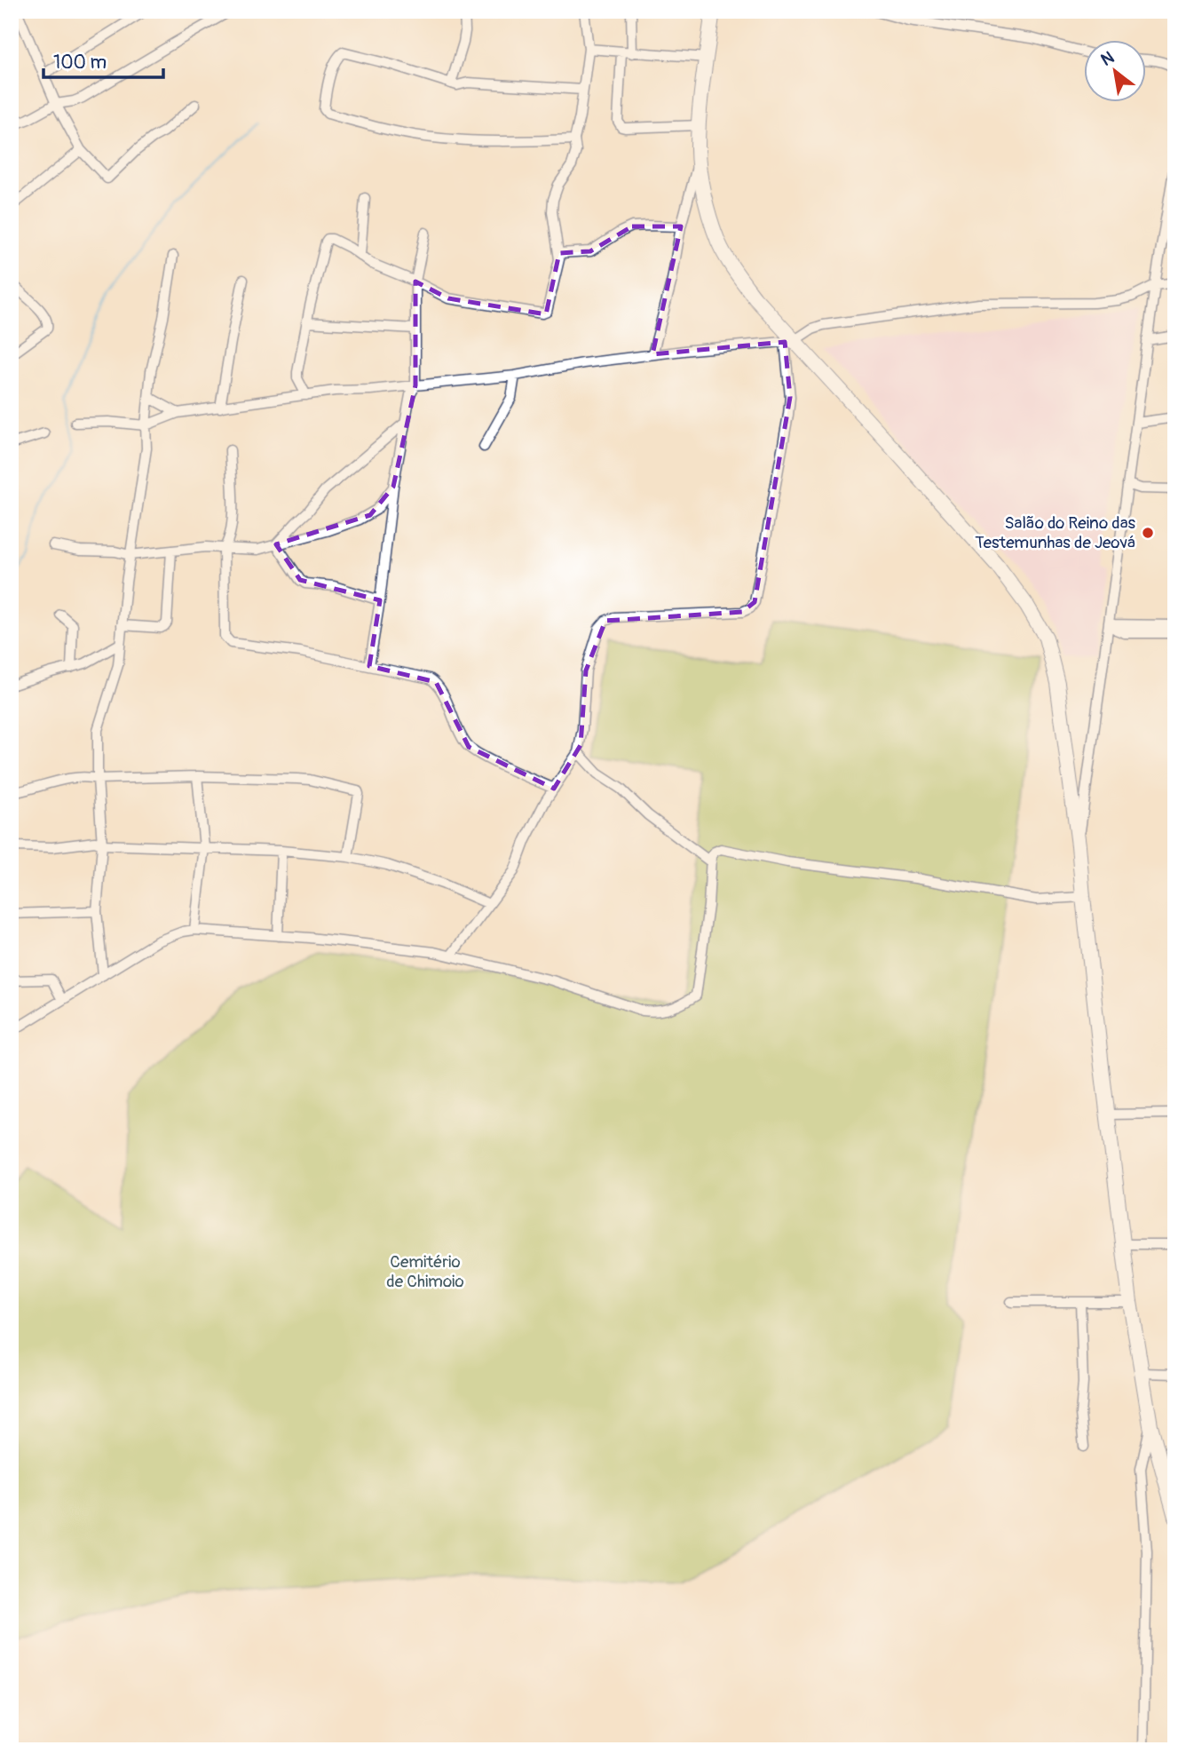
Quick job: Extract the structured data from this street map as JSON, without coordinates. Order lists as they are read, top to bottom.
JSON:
{
  "parks": ["Cemitério de Chimoio"],
  "places": ["Salão do Reino das Testemunhas de Jeová"],
  "scale_bar": "100 m",
  "north": "top left"
}
